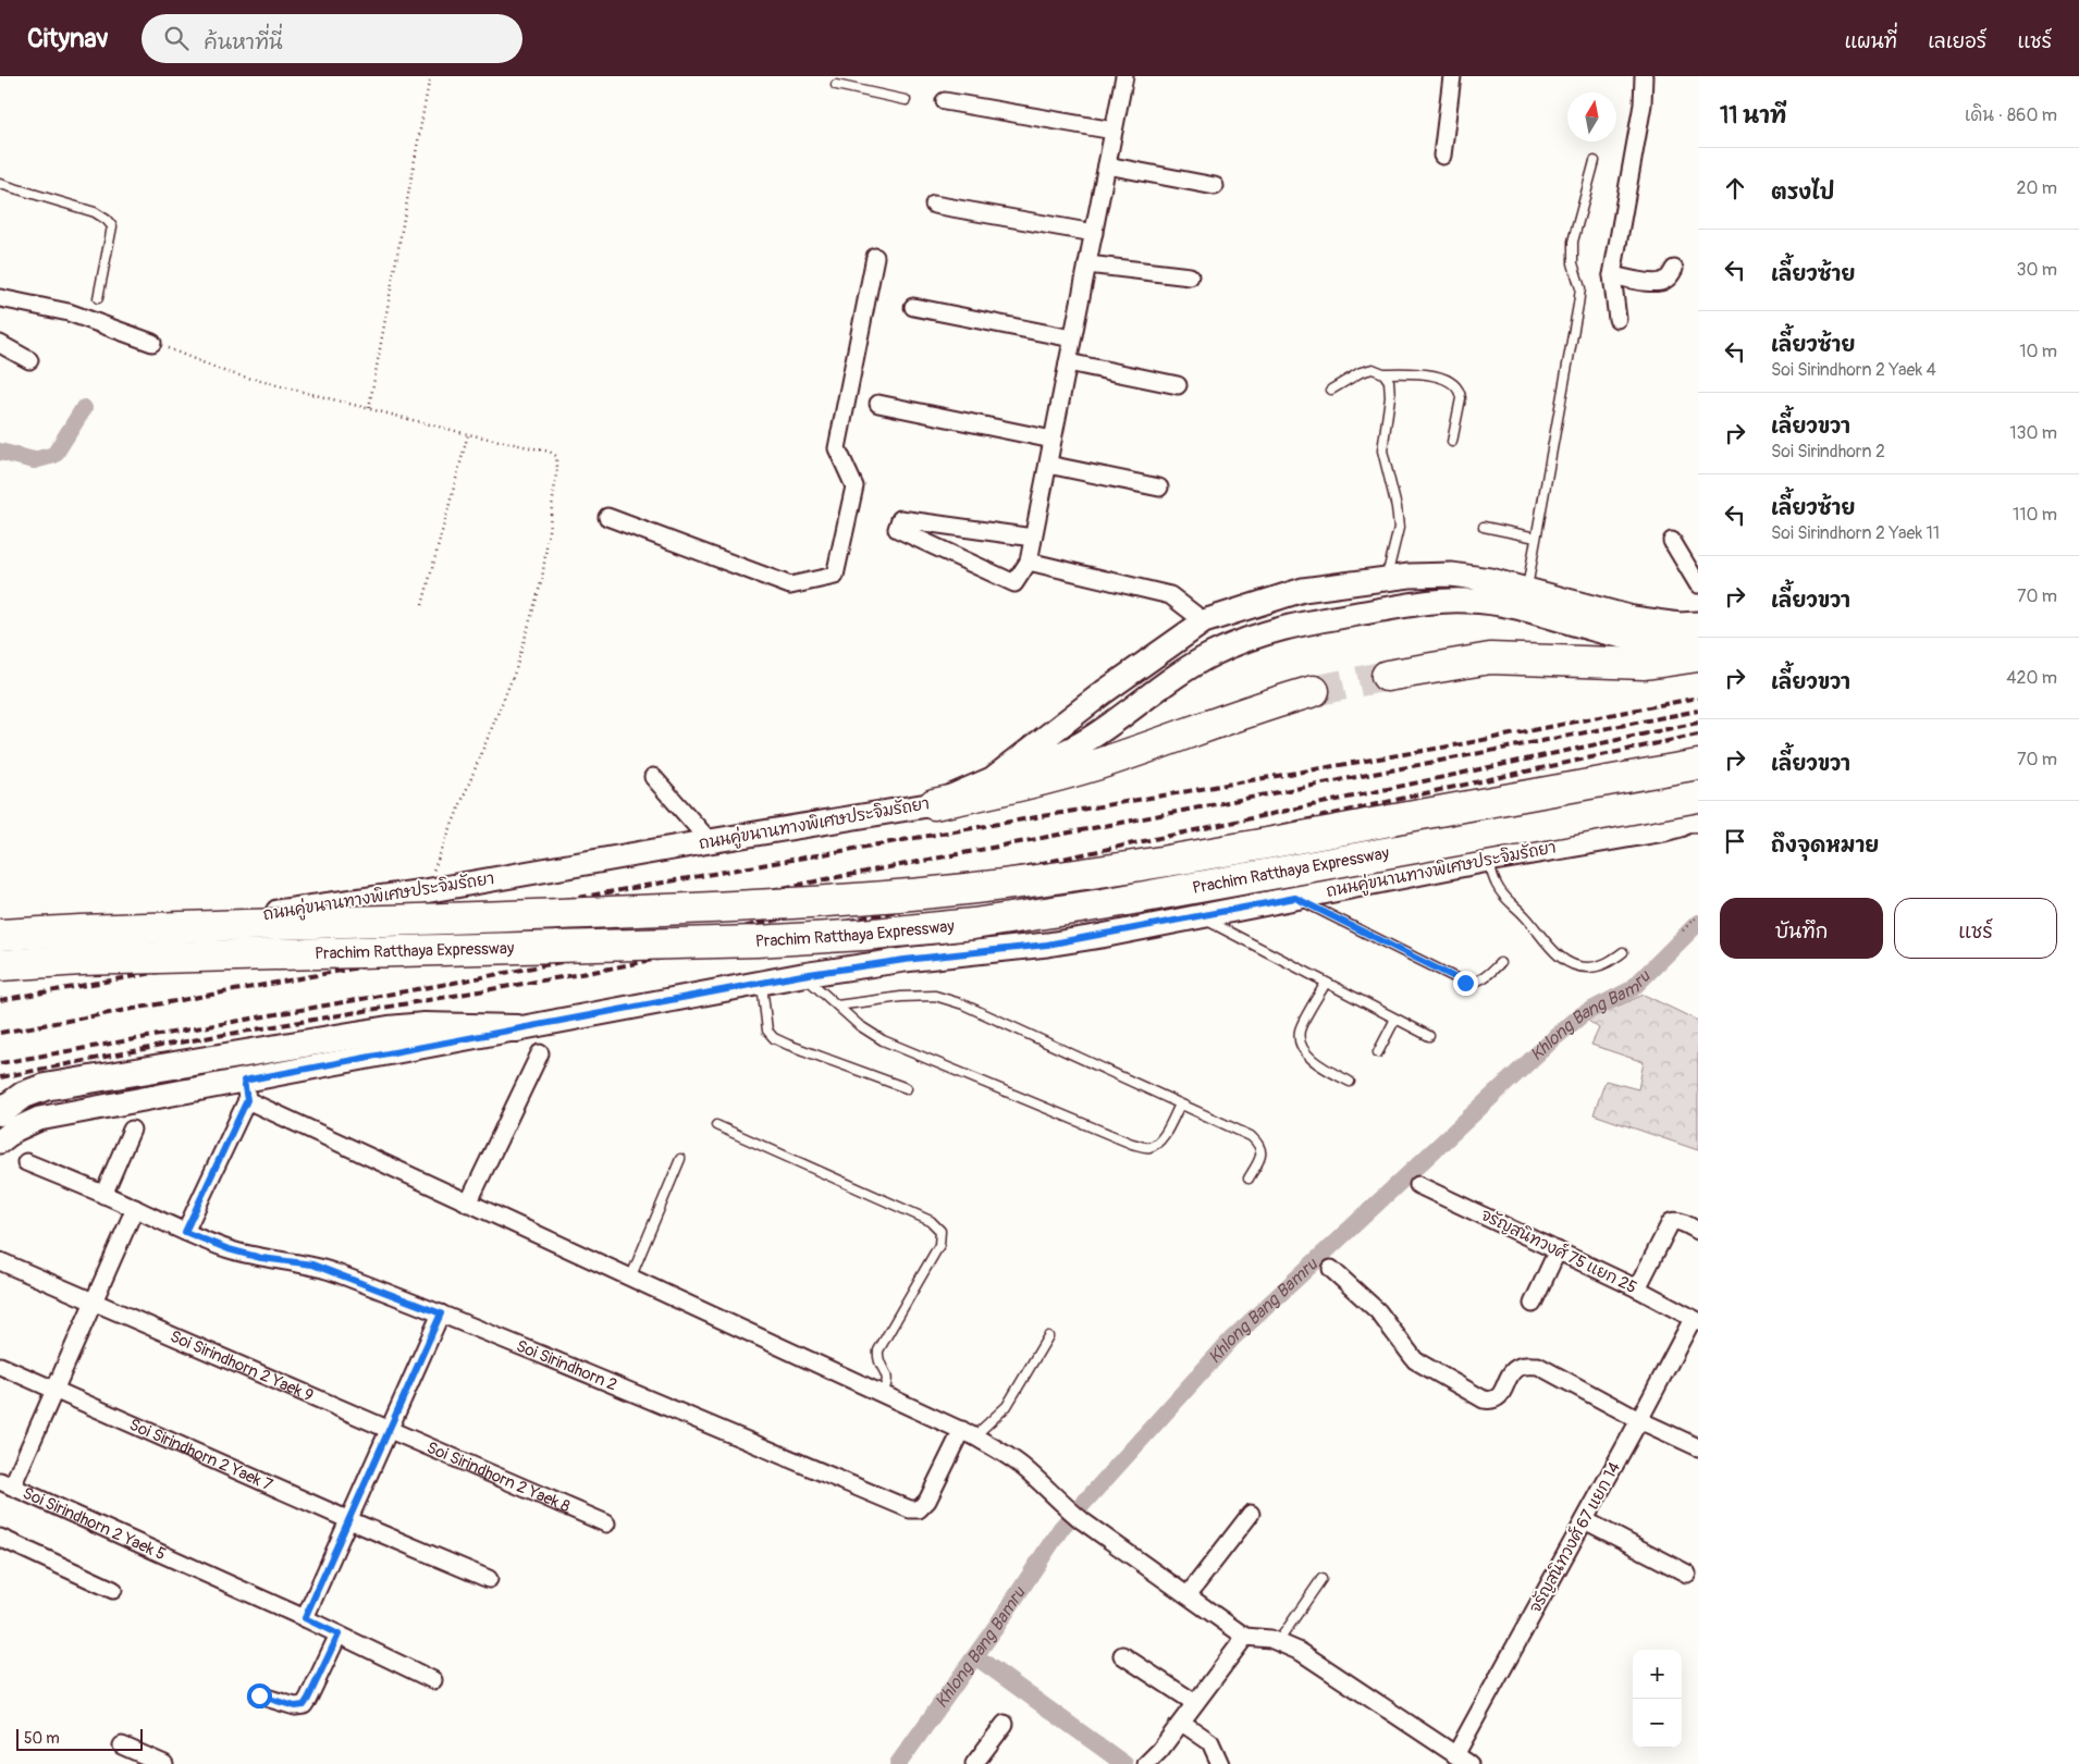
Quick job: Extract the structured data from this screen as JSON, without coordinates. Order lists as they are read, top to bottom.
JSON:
{
  "streets": {
    "highway": ["Prachim Ratthaya Expressway"],
    "main road": ["ถนนคู่ขนานทางพิเศษประจิมรัถยา"],
    "street": [
      "จรัญสนิทวงศ์ 75 แยก 25",
      "Soi Sirindhorn 2",
      "Soi Sirindhorn 2 Yaek 9",
      "Soi Sirindhorn 2 Yaek 7",
      "Soi Sirindhorn 2 Yaek 8",
      "Soi Sirindhorn 2 Yaek 5",
      "จรัญสนิทวงศ์ 67 แยก 14"
    ]
  },
  "crossings": [
    ["จรัญสนิทวงศ์ 75 แยก 25", "จรัญสนิทวงศ์ 67 แยก 14"],
    ["Soi Sirindhorn 2", "Soi Sirindhorn 2 Yaek 5"],
    ["Soi Sirindhorn 2 Yaek 9", "Soi Sirindhorn 2 Yaek 8"],
    ["Soi Sirindhorn 2 Yaek 9", "Soi Sirindhorn 2 Yaek 5"],
    ["Soi Sirindhorn 2 Yaek 7", "Soi Sirindhorn 2 Yaek 5"]
  ],
  "water": ["Khlong Bang Bamru"],
  "scale_bar": "50 m",
  "north": "top",
  "page": {
    "header": "Citynav",
    "search": "ค้นหาที่นี่",
    "nav": ["แผนที่", "เลเยอร์", "แชร์"],
    "heading": ["11 นาที", "เดิน · 860 m"],
    "list": [
      ["ตรงไป", "20 m"],
      ["เลี้ยวซ้าย", "30 m"],
      ["เลี้ยวซ้าย", "Soi Sirindhorn 2 Yaek 4", "10 m"],
      ["เลี้ยวขวา", "Soi Sirindhorn 2", "130 m"],
      ["เลี้ยวซ้าย", "Soi Sirindhorn 2 Yaek 11", "110 m"],
      ["เลี้ยวขวา", "70 m"],
      ["เลี้ยวขวา", "420 m"],
      ["เลี้ยวขวา", "70 m"],
      "ถึงจุดหมาย"
    ],
    "buttons": ["บันทึก", "แชร์"],
    "map_buttons": ["+", "−"],
    "scale": "50 m"
  }
}
